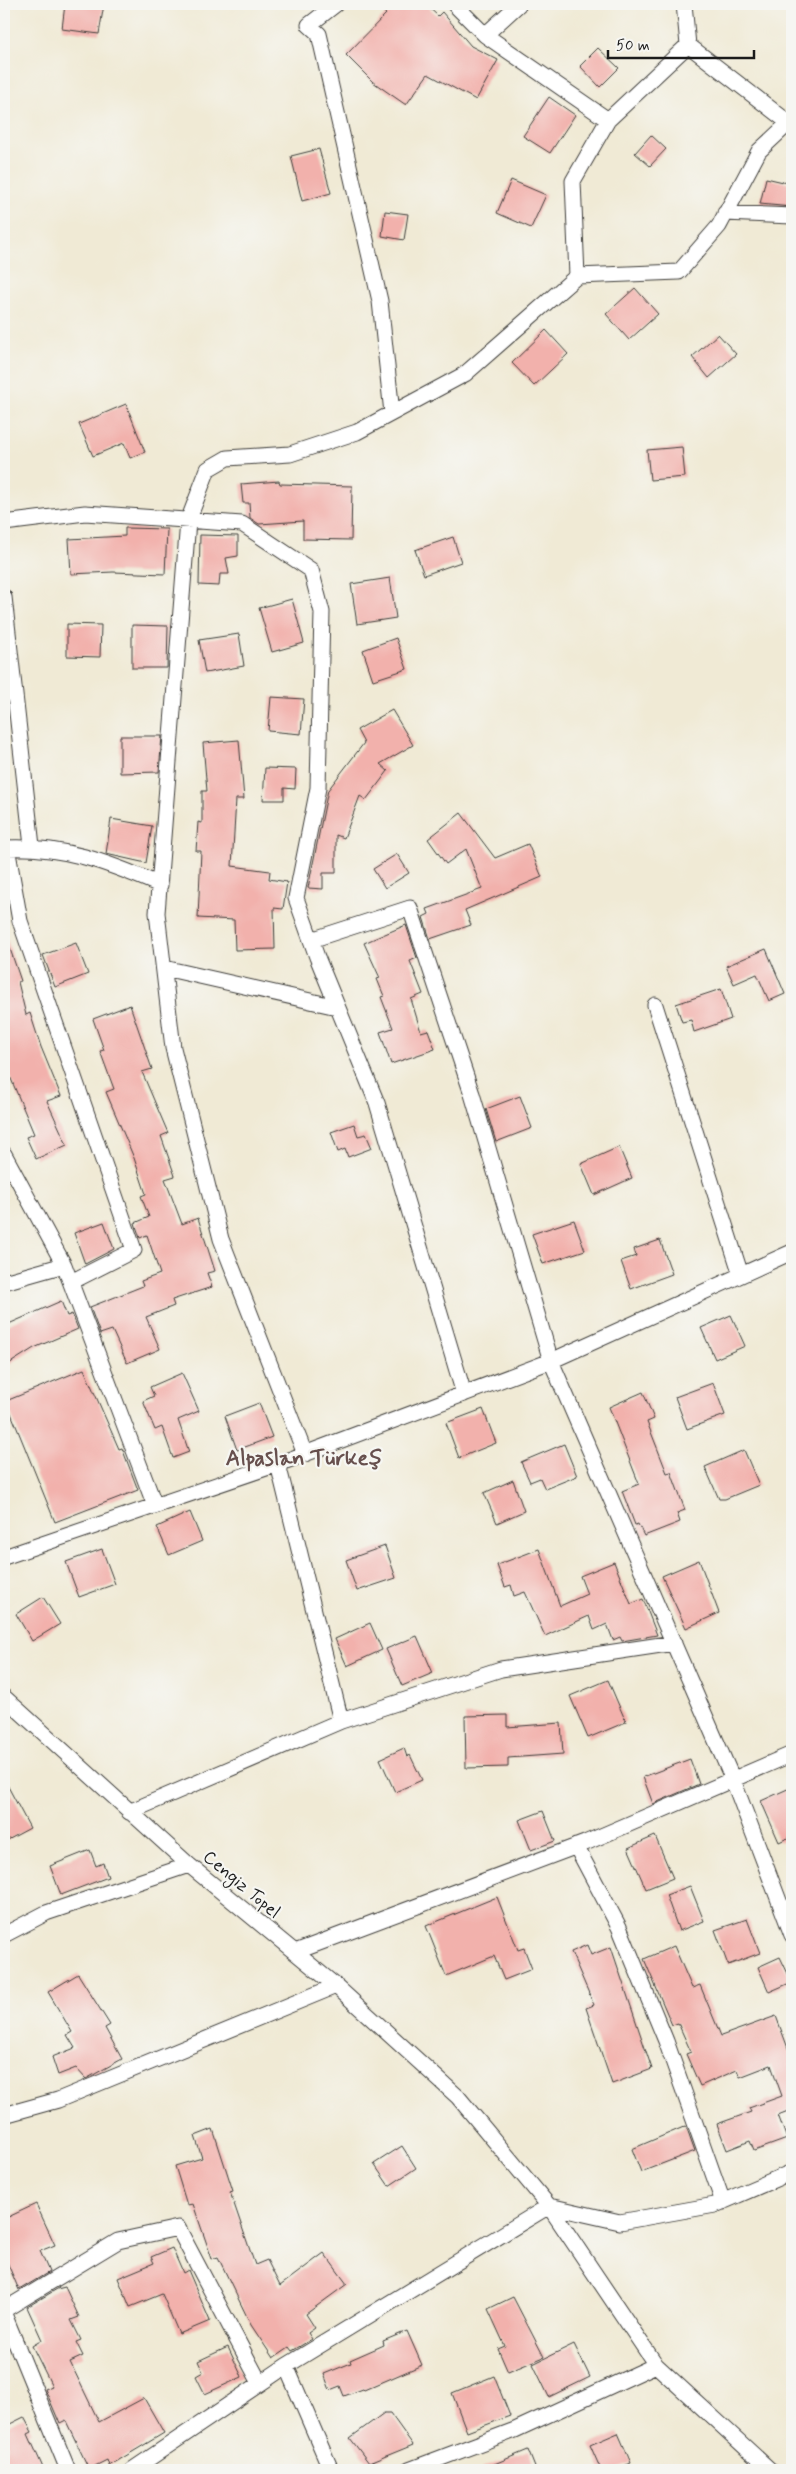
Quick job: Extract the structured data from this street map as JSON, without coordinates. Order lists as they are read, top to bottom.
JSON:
{
  "streets": {
    "street": ["Cengiz Topel"]
  },
  "districts": ["Alpaslan Türkeş"],
  "scale_bar": "50 m"
}
